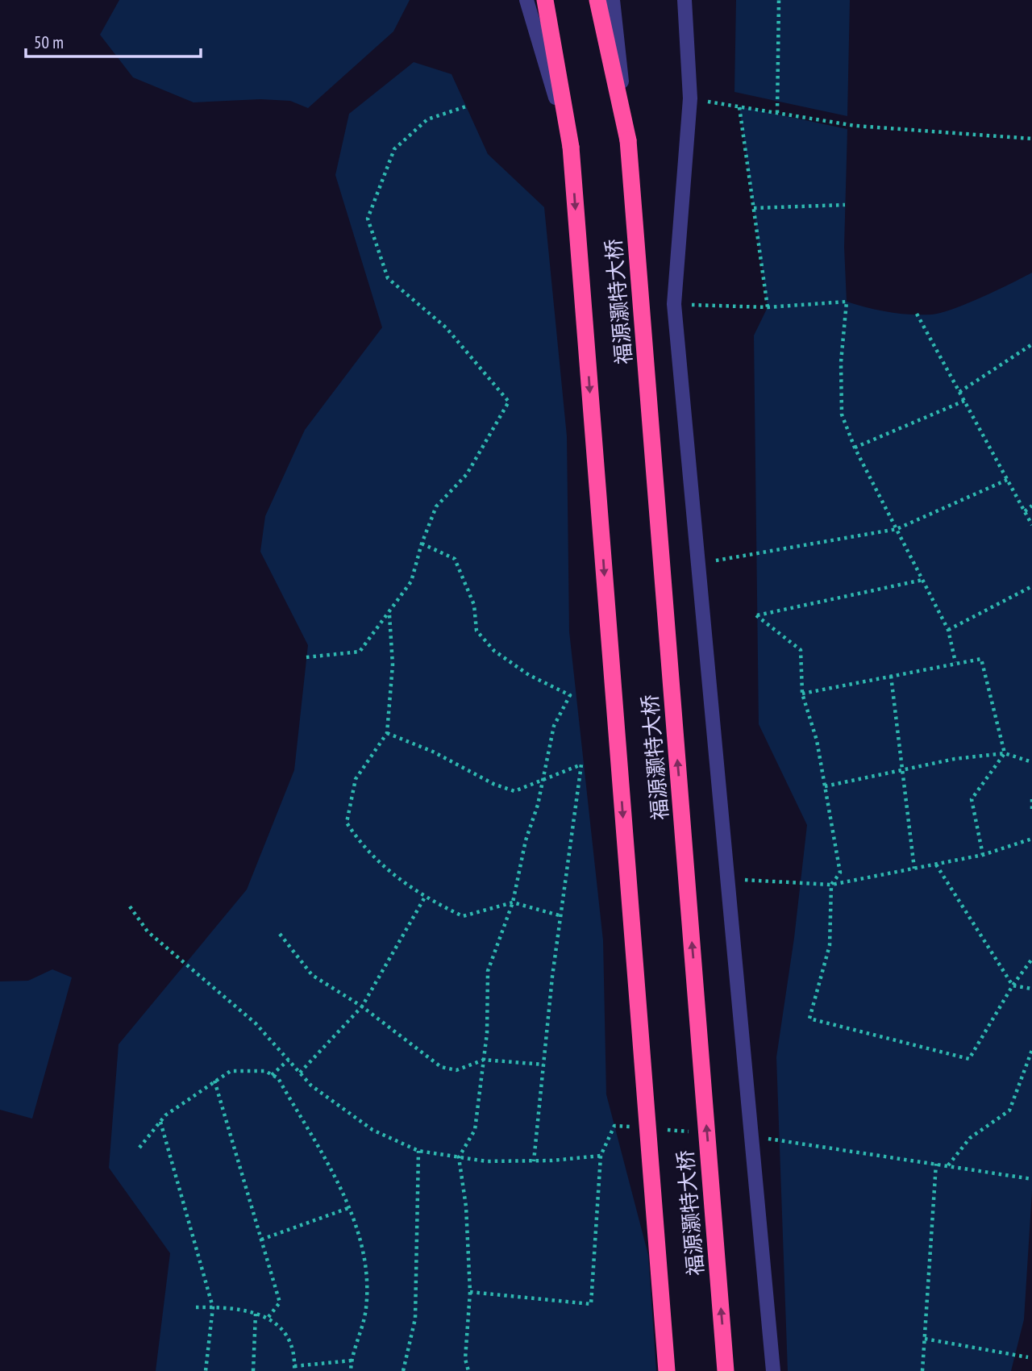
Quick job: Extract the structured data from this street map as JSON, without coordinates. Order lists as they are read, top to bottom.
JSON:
{
  "streets": {
    "highway": ["福源灏特大桥"]
  },
  "scale_bar": "50 m"
}
